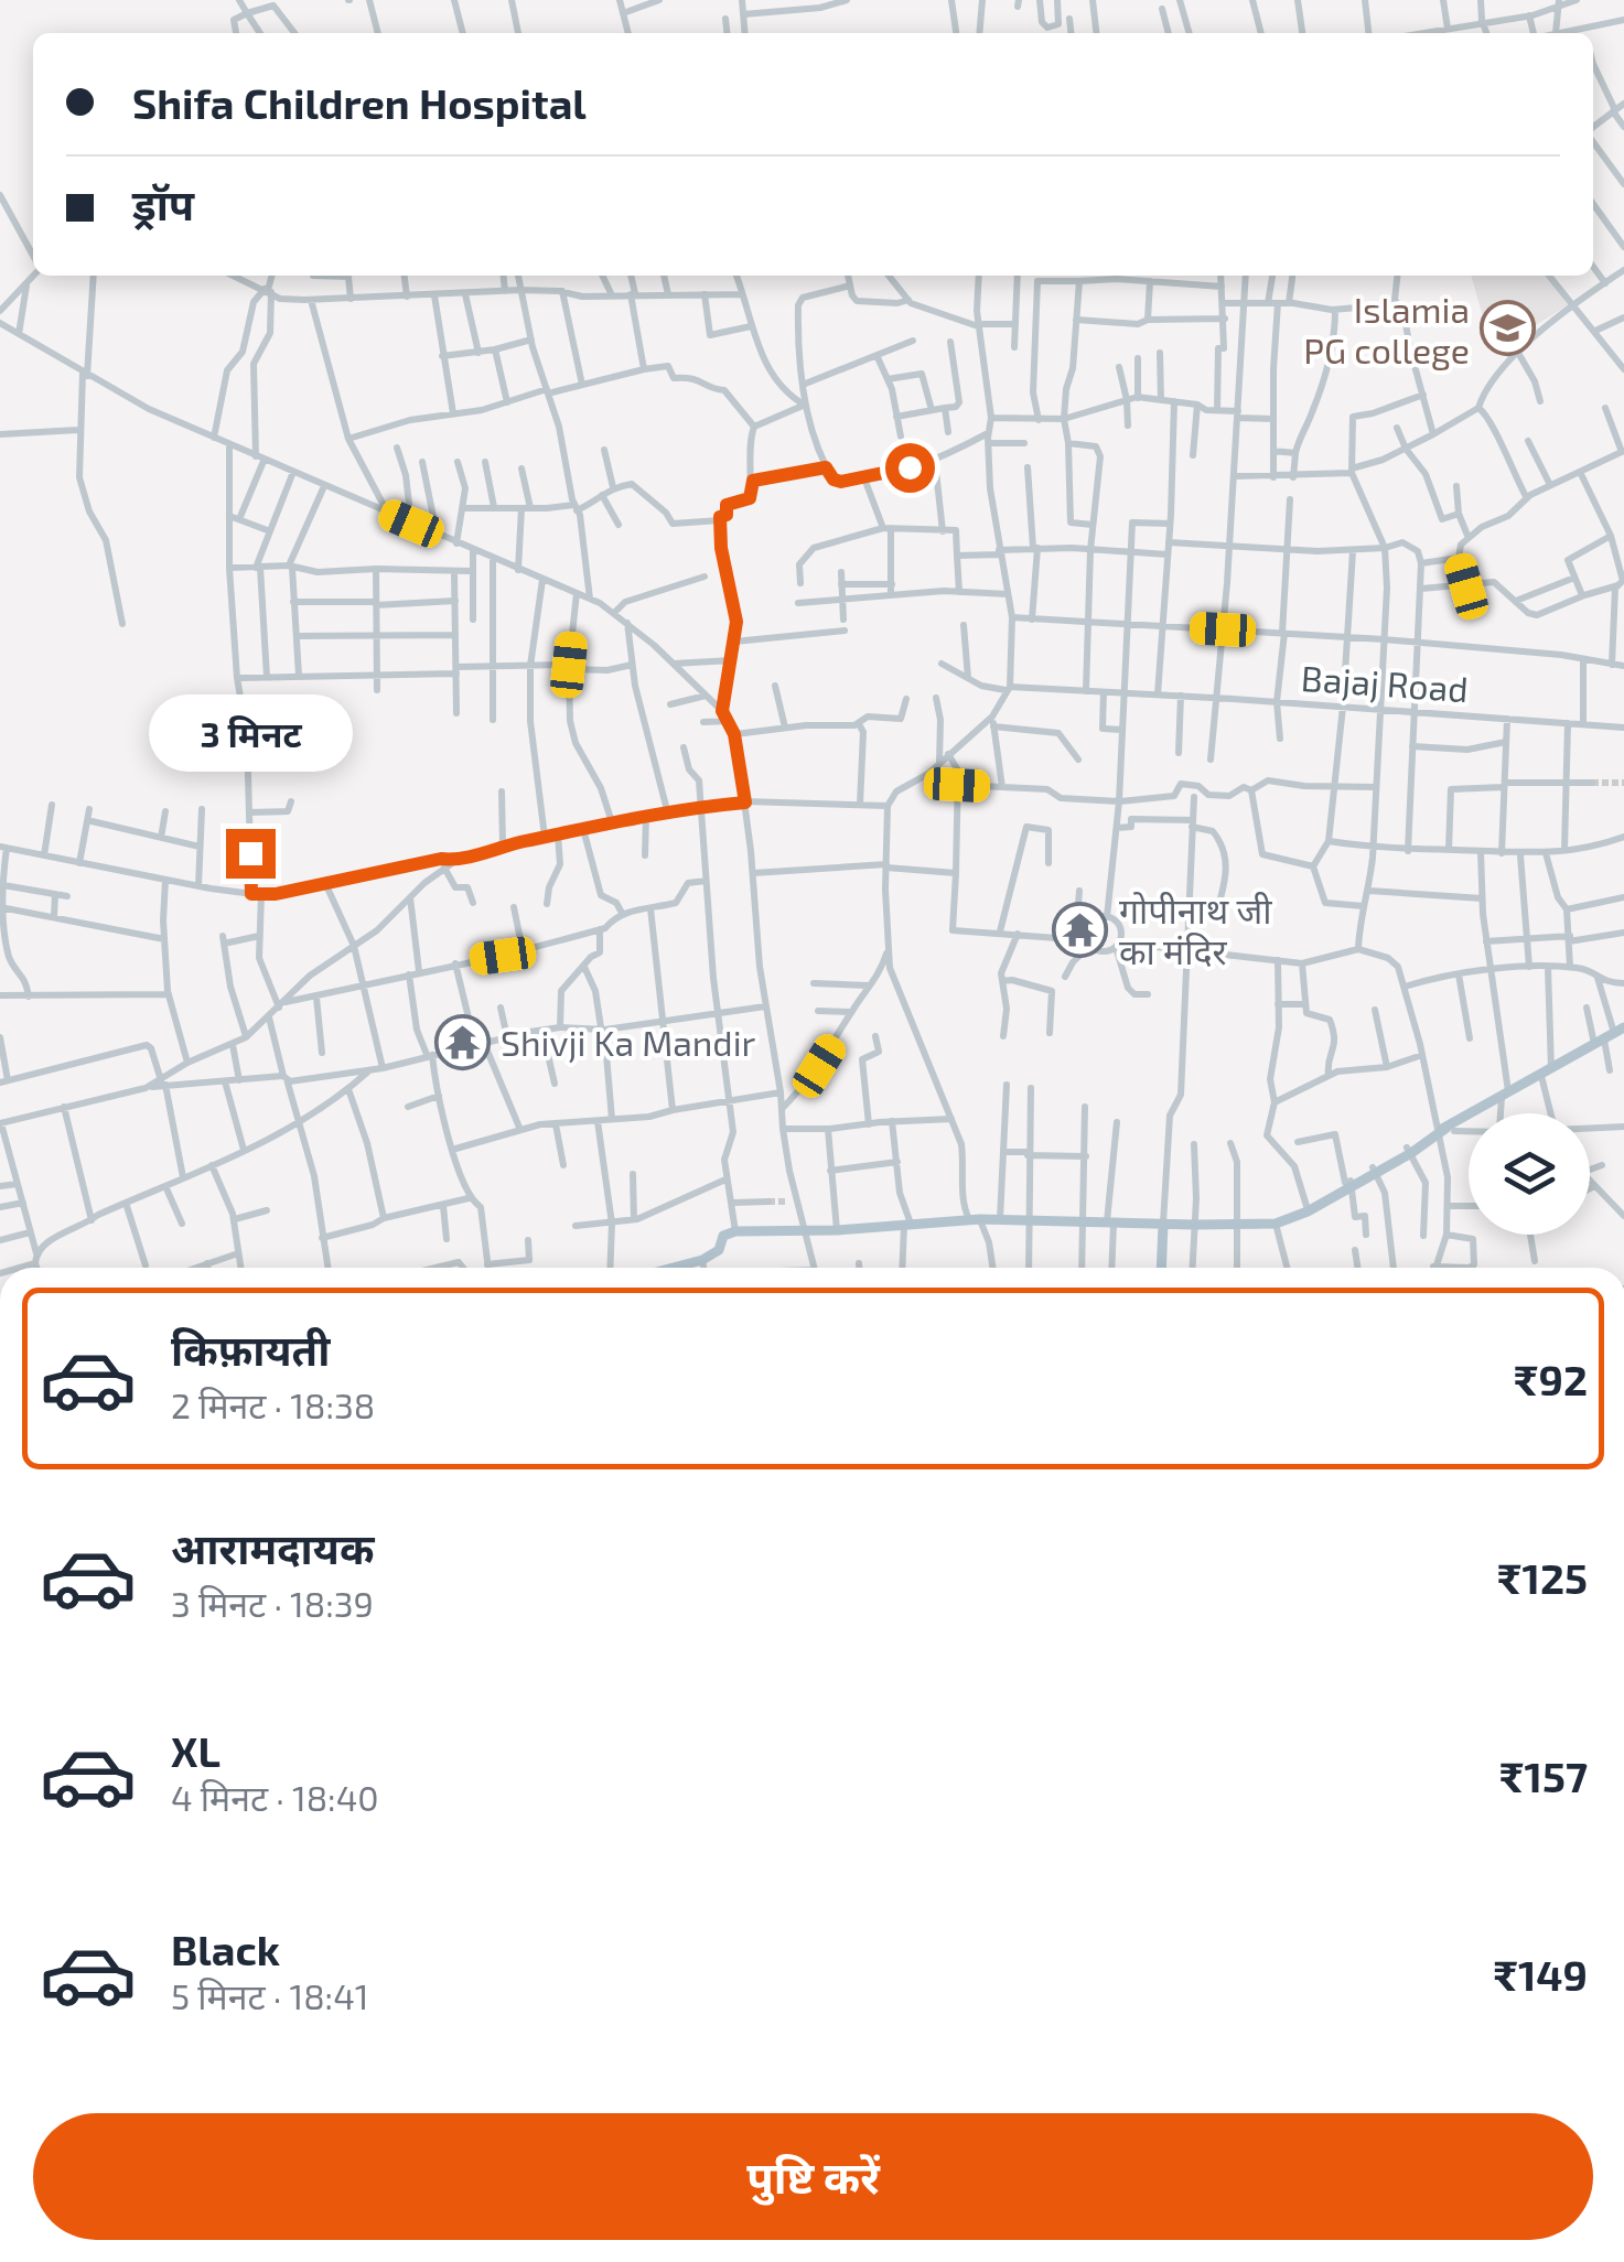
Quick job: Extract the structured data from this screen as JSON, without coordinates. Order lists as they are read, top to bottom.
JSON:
{
  "streets": {
    "street": ["Bajaj Road"]
  },
  "places": {
    "school or university": ["Islamia PG college"],
    "temple": ["गोपीनाथ जी का मंदिर", "Shivji Ka Mandir"]
  },
  "page": {
    "banner": ["Shifa Children Hospital", "ड्रॉप"],
    "bubble": "3 मिनट",
    "list": [
      {
        "name": "किफ़ायती",
        "note": "2 मिनट · 18:38",
        "value": "₹92"
      },
      {
        "name": "आरामदायक",
        "note": "3 मिनट · 18:39",
        "value": "₹125"
      },
      {
        "name": "XL",
        "note": "4 मिनट · 18:40",
        "value": "₹157"
      },
      {
        "name": "Black",
        "note": "5 मिनट · 18:41",
        "value": "₹149"
      }
    ],
    "buttons": "पुष्टि करें"
  }
}
